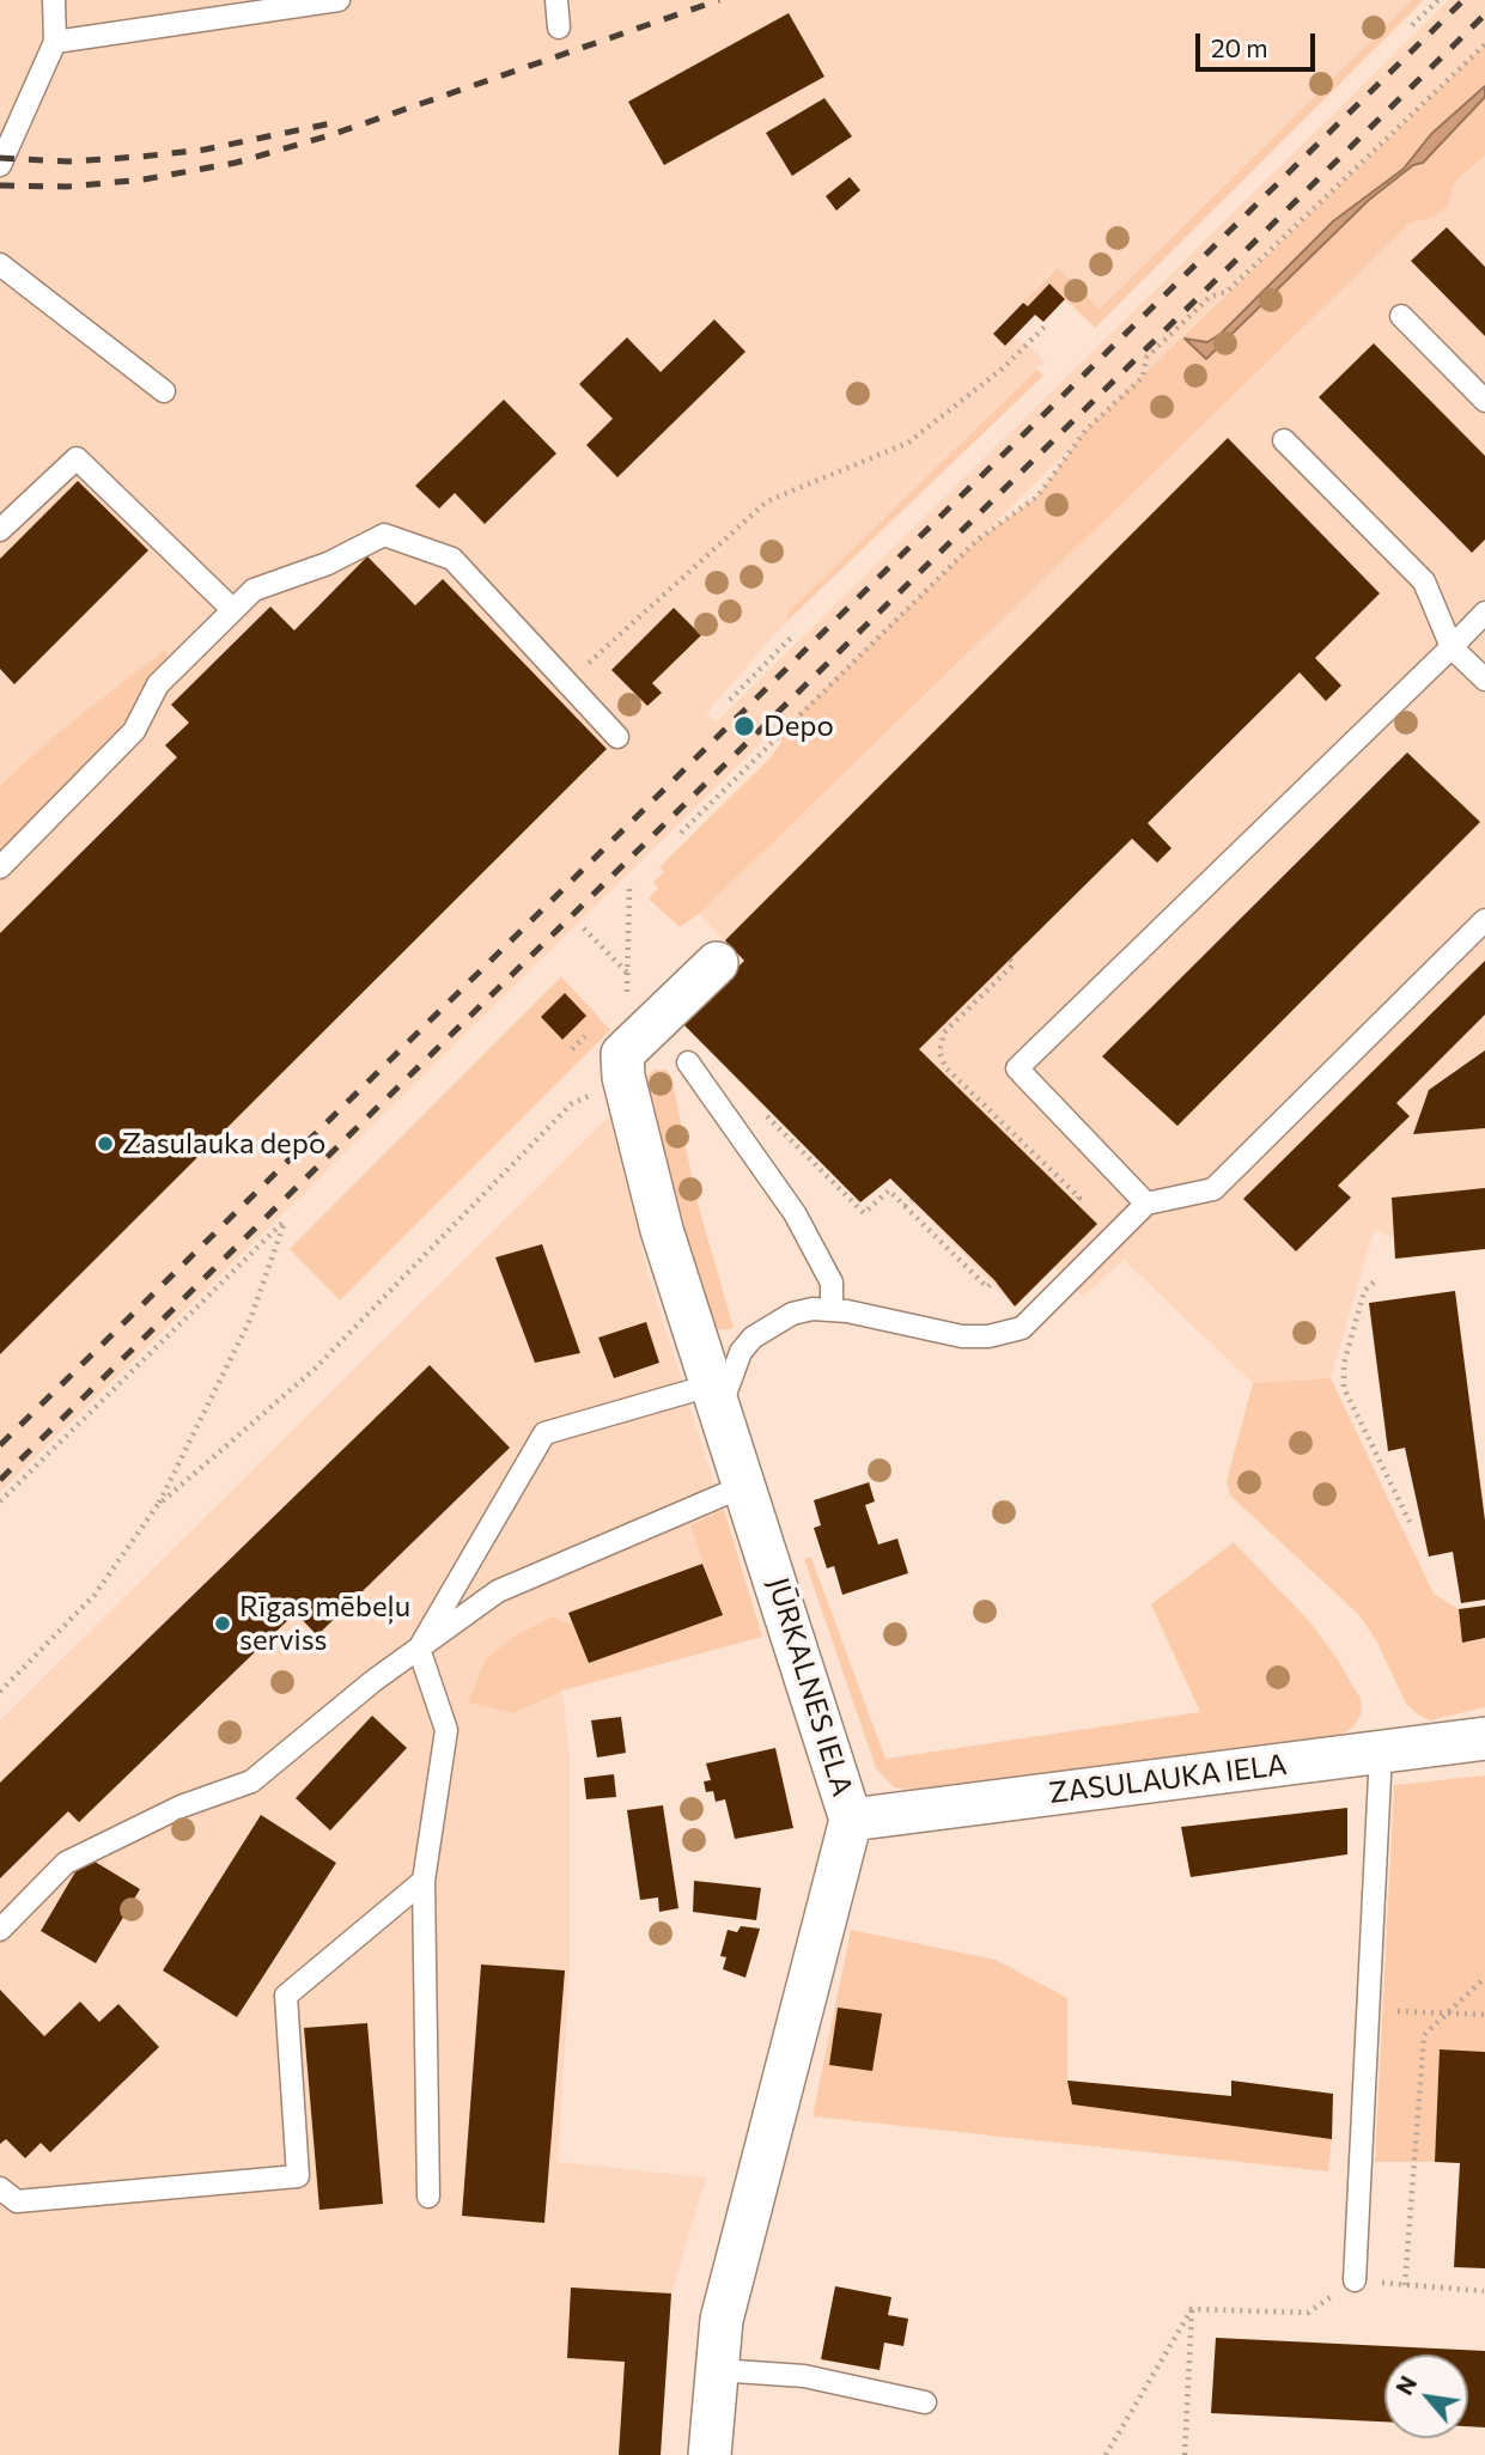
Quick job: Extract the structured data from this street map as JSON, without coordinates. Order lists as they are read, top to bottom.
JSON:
{
  "streets": {
    "street": ["JŪRKALNES IELA", "ZASULAUKA IELA"]
  },
  "crossings": [
    ["JŪRKALNES IELA", "ZASULAUKA IELA"]
  ],
  "places": ["Depo", "Zasulauka depo", "Rīgas mēbeļu serviss"],
  "scale_bar": "20 m",
  "north": "top left"
}
